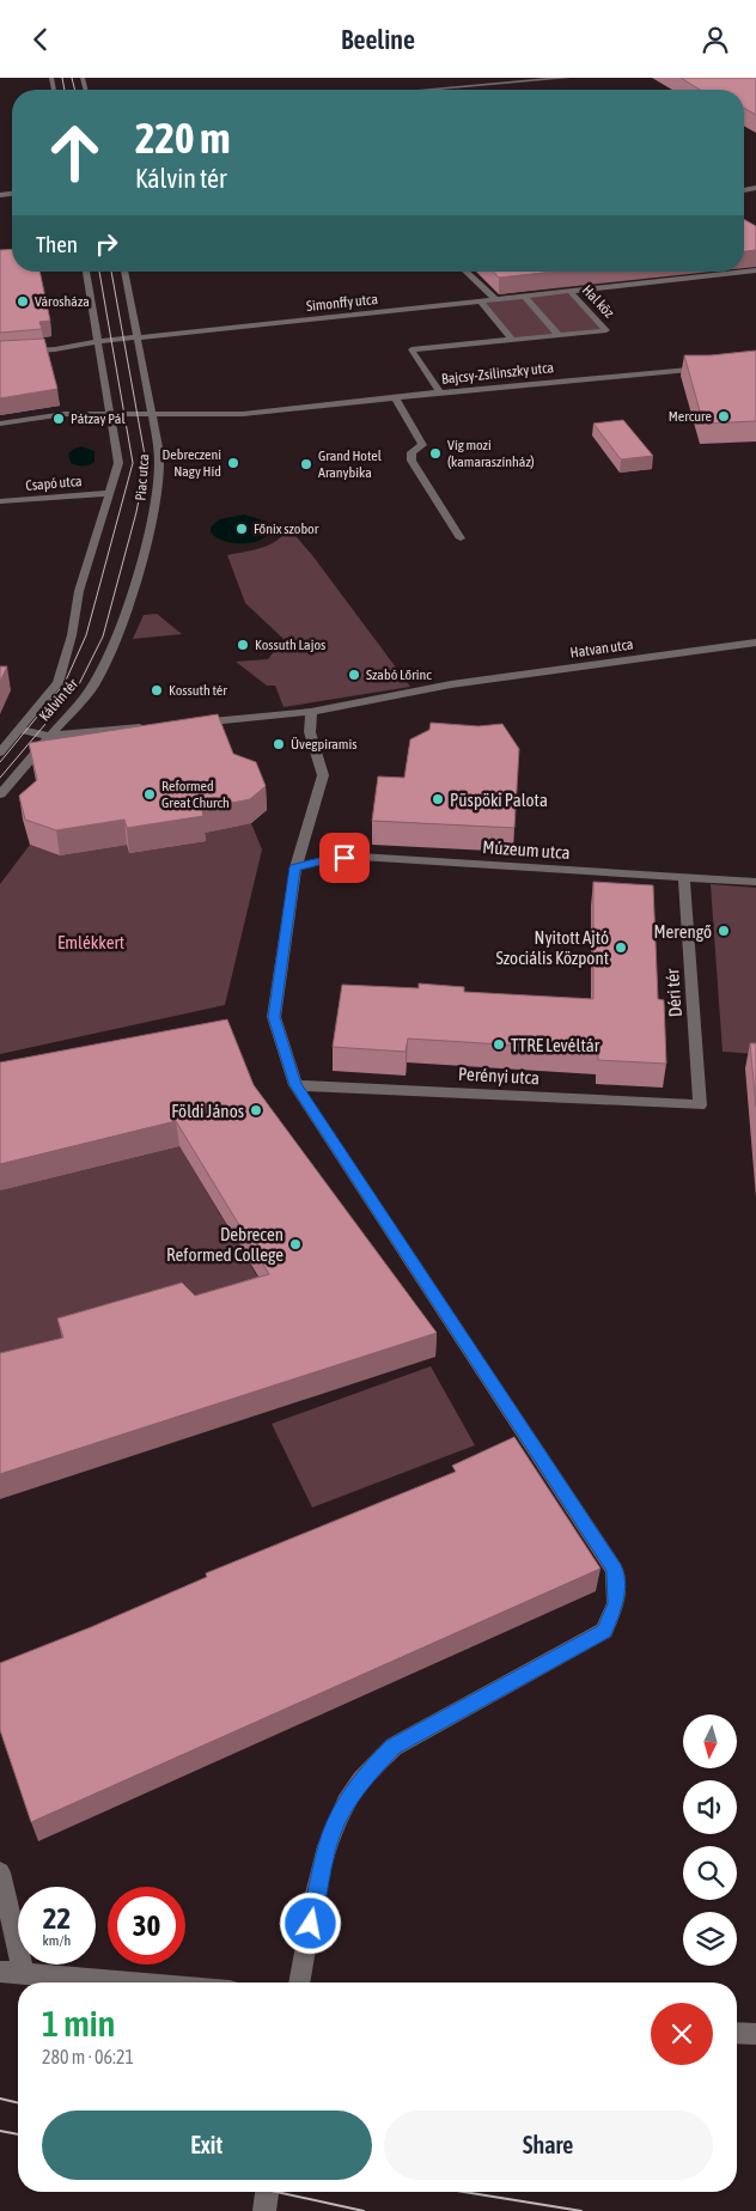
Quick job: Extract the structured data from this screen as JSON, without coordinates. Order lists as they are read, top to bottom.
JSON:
{
  "streets": {
    "street": [
      "Hal köz",
      "Simonffy utca",
      "Bajcsy-Zsilinszky utca",
      "Piac utca",
      "Csapó utca",
      "Hatvan utca",
      "Kálvin tér",
      "Múzeum utca",
      "Déri tér",
      "Perényi utca"
    ]
  },
  "crossings": [
    ["Hal köz", "Simonffy utca"],
    ["Hal köz", "Bajcsy-Zsilinszky utca"],
    ["Simonffy utca", "Piac utca"],
    ["Bajcsy-Zsilinszky utca", "Piac utca"],
    ["Piac utca", "Csapó utca"],
    ["Piac utca", "Kálvin tér"],
    ["Múzeum utca", "Déri tér"],
    ["Déri tér", "Perényi utca"]
  ],
  "parks": ["Emlékkert"],
  "places": [
    "Városháza",
    "Mercure",
    "Pátzay Pál",
    "Víg mozi (kamaraszínház)",
    "Debreczeni Nagy Híd",
    "Grand Hotel Aranybika",
    "Főnix szobor",
    "Kossuth Lajos",
    "Szabó Lőrinc",
    "Kossuth tér",
    "Üvegpiramis",
    "Reformed Great Church",
    "Püspöki Palota",
    "Merengő",
    "Nyitott Ajtó Szociális Központ",
    "TTRE Levéltár",
    "Földi János",
    "Debrecen Reformed College"
  ],
  "north": "bottom",
  "page": {
    "header": "Beeline",
    "turn": ["220 m", "Kálvin tér"],
    "then": "Then",
    "speed": "22 km/h",
    "limit": "30",
    "heading": ["1 min", "280 m · 06:21"],
    "buttons": ["Exit", "Share"]
  }
}
